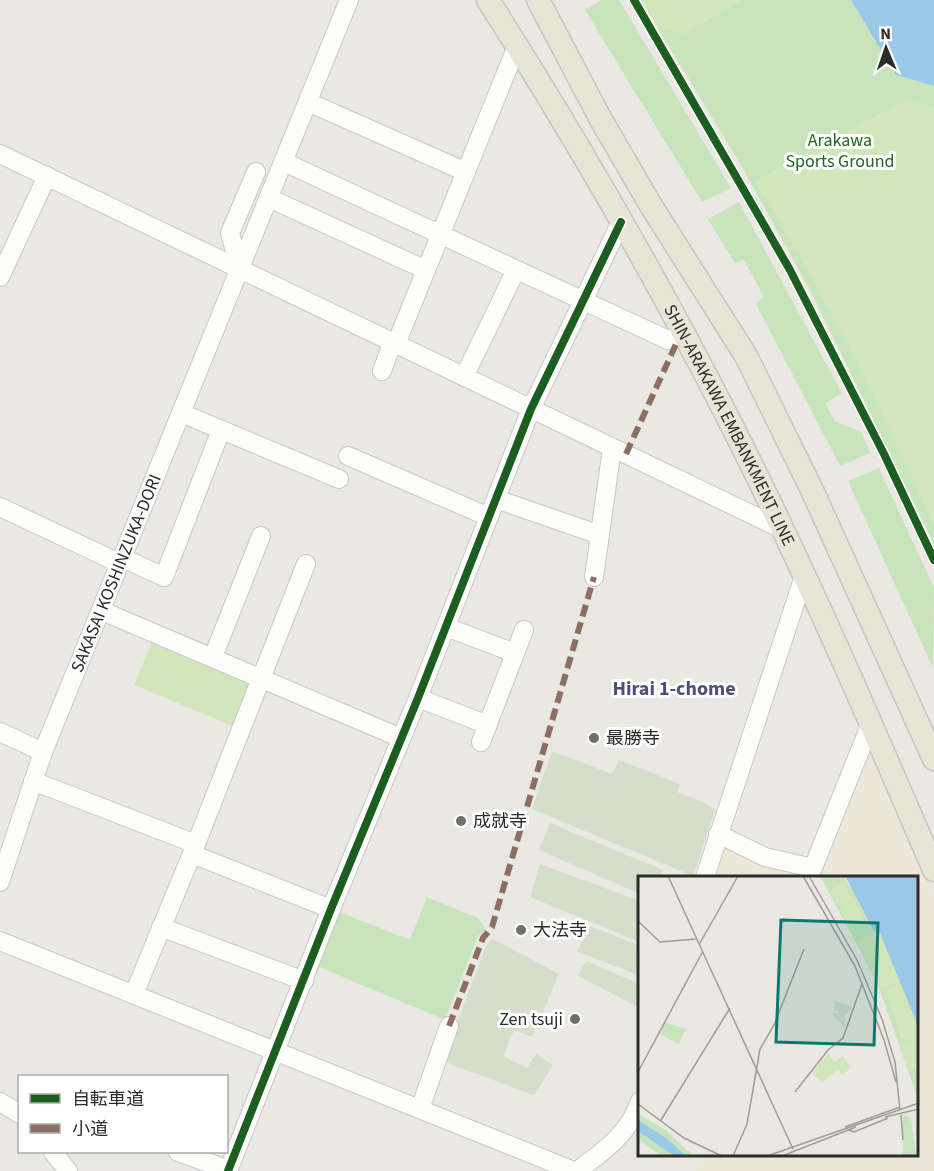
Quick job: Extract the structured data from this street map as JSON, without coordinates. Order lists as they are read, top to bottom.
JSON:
{
  "streets": {
    "main road": ["SHIN-ARAKAWA EMBANKMENT LINE"],
    "street": ["SAKASAI KOSHINZUKA-DORI"]
  },
  "districts": ["Hirai 1-chome"],
  "parks": ["Arakawa Sports Ground"],
  "places": [
    "最勝寺",
    "成就寺",
    "大法寺",
    "Zen tsuji"
  ],
  "legend": ["自転車道", "小道"],
  "north": "top"
}
